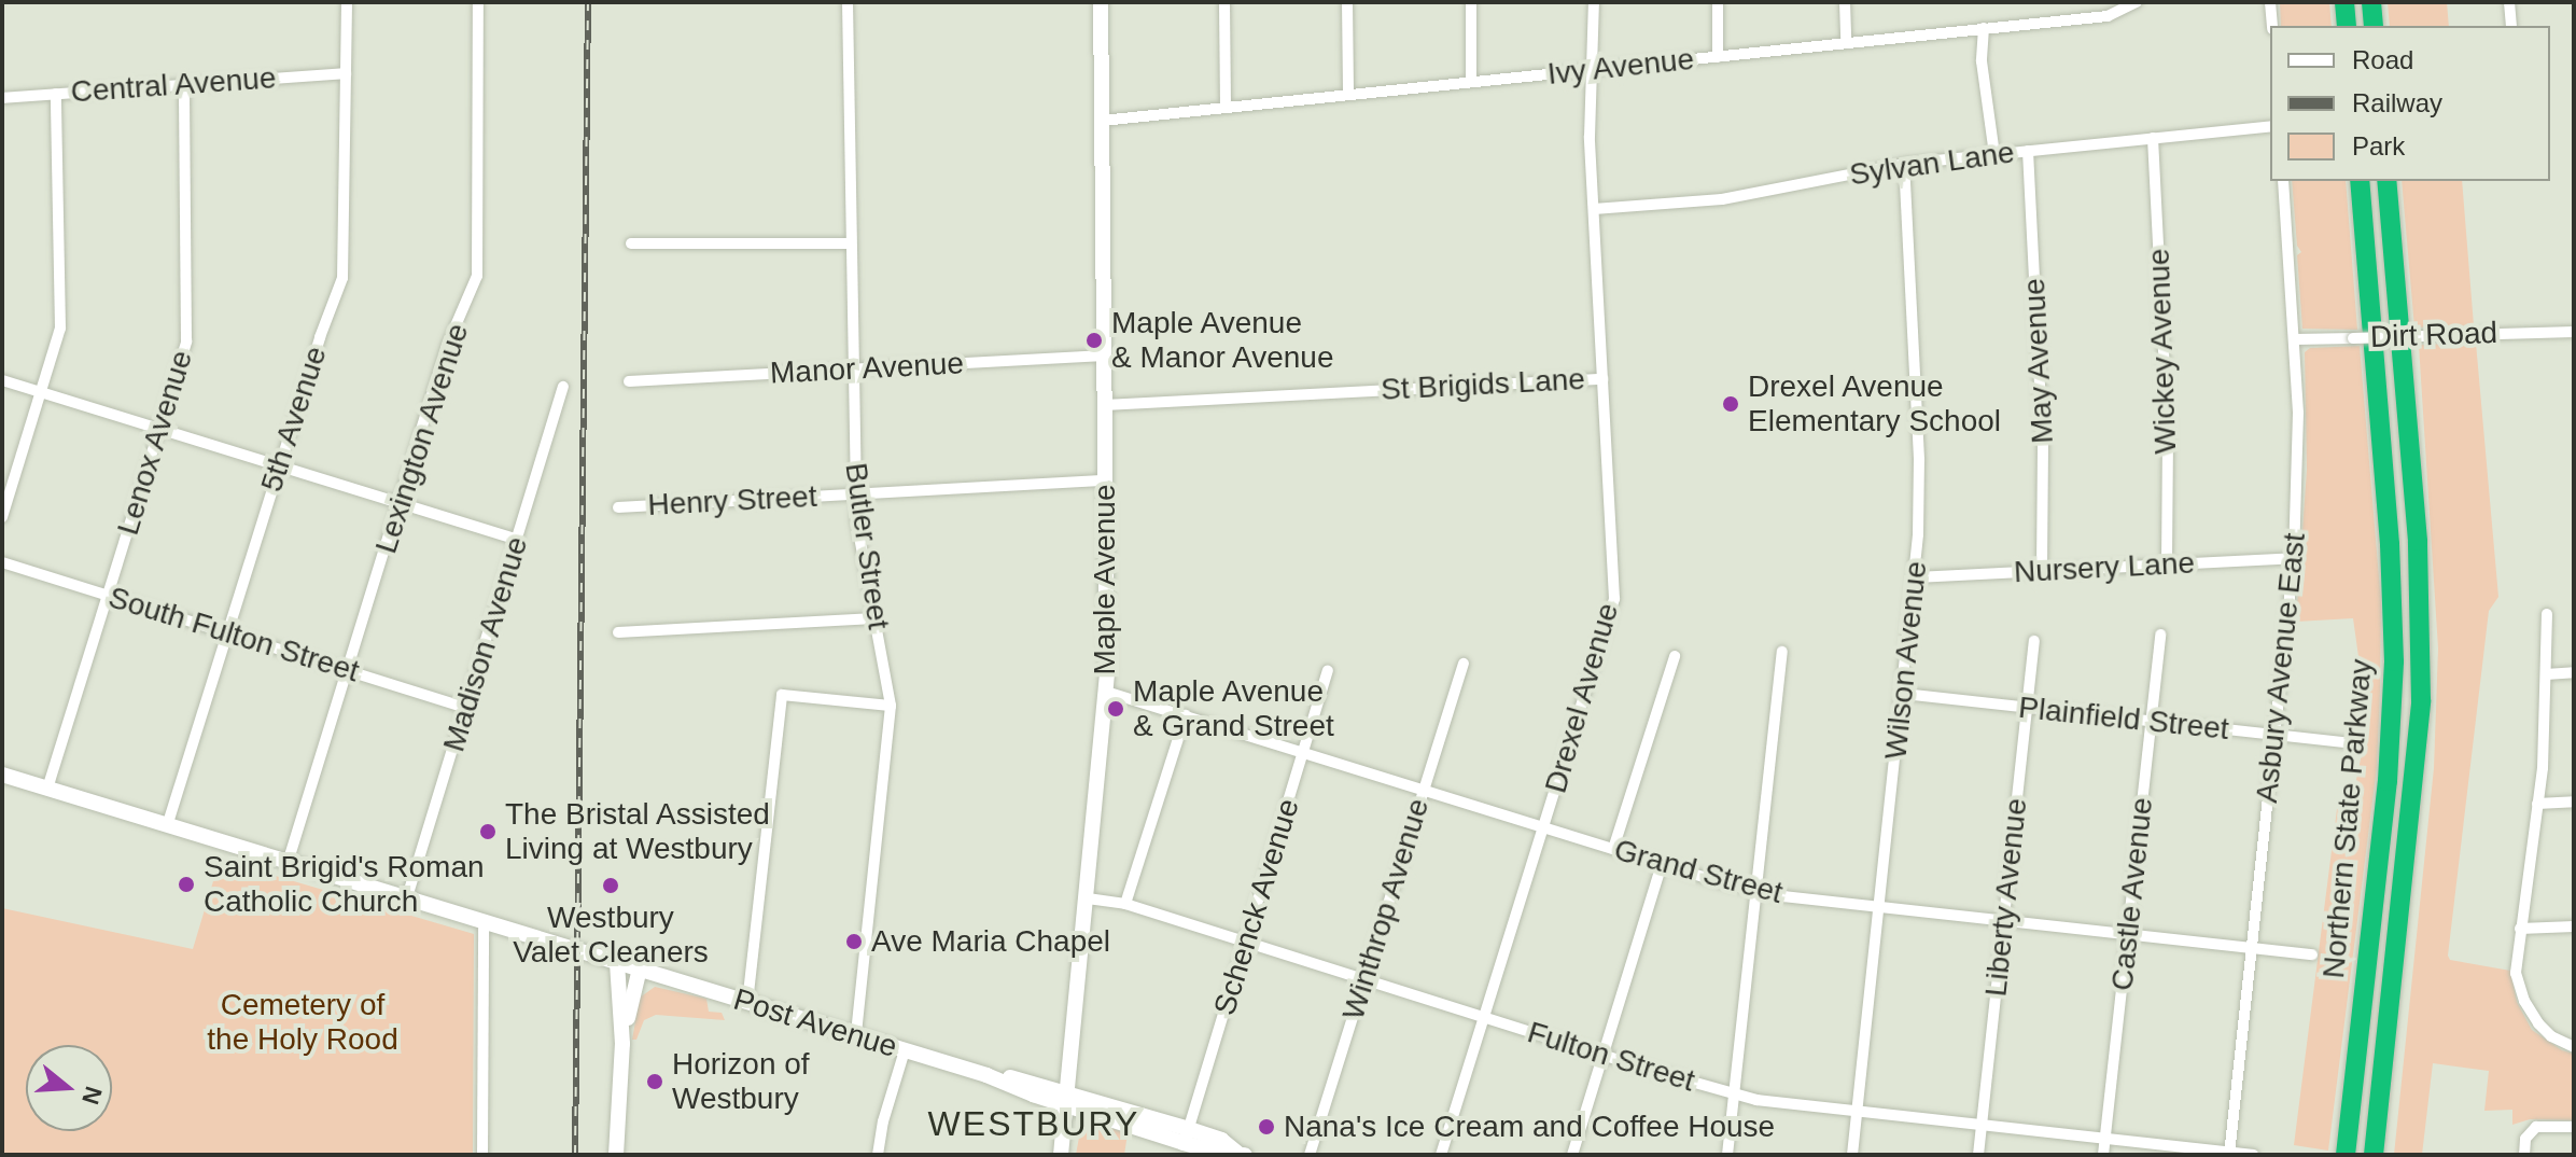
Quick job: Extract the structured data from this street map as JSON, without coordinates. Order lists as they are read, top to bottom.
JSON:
{
  "streets": {
    "highway": ["Northern State Parkway"],
    "main road": ["Maple Avenue", "Post Avenue"],
    "street": [
      "Ivy Avenue",
      "Central Avenue",
      "Sylvan Lane",
      "Dirt Road",
      "Wickey Avenue",
      "May Avenue",
      "Manor Avenue",
      "St Brigids Lane",
      "5th Avenue",
      "Lexington Avenue",
      "Lenox Avenue",
      "Henry Street",
      "Butler Street",
      "Nursery Lane",
      "South Fulton Street",
      "Madison Avenue",
      "Wilson Avenue",
      "Asbury Avenue East",
      "Drexel Avenue",
      "Plainfield Street",
      "Grand Street",
      "Castle Avenue",
      "Liberty Avenue",
      "Schenck Avenue",
      "Winthrop Avenue",
      "Fulton Street"
    ]
  },
  "crossings": [
    ["Ivy Avenue", "Maple Avenue"],
    ["Ivy Avenue", "Drexel Avenue"],
    ["Central Avenue", "5th Avenue"],
    ["Central Avenue", "Lenox Avenue"],
    ["Sylvan Lane", "Wickey Avenue"],
    ["Sylvan Lane", "May Avenue"],
    ["Sylvan Lane", "Wilson Avenue"],
    ["Sylvan Lane", "Drexel Avenue"],
    ["Dirt Road", "Asbury Avenue East"],
    ["Wickey Avenue", "Nursery Lane"],
    ["May Avenue", "Nursery Lane"],
    ["Manor Avenue", "Butler Street"],
    ["Manor Avenue", "Maple Avenue"],
    ["St Brigids Lane", "Maple Avenue"],
    ["St Brigids Lane", "Drexel Avenue"],
    ["5th Avenue", "South Fulton Street"],
    ["5th Avenue", "Post Avenue"],
    ["Lexington Avenue", "South Fulton Street"],
    ["Lexington Avenue", "Post Avenue"],
    ["Lenox Avenue", "South Fulton Street"],
    ["Lenox Avenue", "Post Avenue"],
    ["Henry Street", "Butler Street"],
    ["Henry Street", "Maple Avenue"],
    ["Butler Street", "Post Avenue"],
    ["Nursery Lane", "Wilson Avenue"],
    ["Nursery Lane", "Asbury Avenue East"],
    ["Maple Avenue", "Grand Street"],
    ["Maple Avenue", "Post Avenue"],
    ["Maple Avenue", "Fulton Street"],
    ["South Fulton Street", "Madison Avenue"],
    ["Madison Avenue", "Post Avenue"],
    ["Wilson Avenue", "Plainfield Street"],
    ["Wilson Avenue", "Grand Street"],
    ["Wilson Avenue", "Fulton Street"],
    ["Asbury Avenue East", "Plainfield Street"],
    ["Asbury Avenue East", "Grand Street"],
    ["Asbury Avenue East", "Fulton Street"],
    ["Drexel Avenue", "Grand Street"],
    ["Drexel Avenue", "Fulton Street"],
    ["Plainfield Street", "Castle Avenue"],
    ["Plainfield Street", "Liberty Avenue"],
    ["Grand Street", "Castle Avenue"],
    ["Grand Street", "Liberty Avenue"],
    ["Grand Street", "Schenck Avenue"],
    ["Grand Street", "Winthrop Avenue"],
    ["Castle Avenue", "Fulton Street"],
    ["Liberty Avenue", "Fulton Street"],
    ["Schenck Avenue", "Post Avenue"],
    ["Schenck Avenue", "Fulton Street"],
    ["Winthrop Avenue", "Fulton Street"]
  ],
  "districts": ["WESTBURY"],
  "parks": ["Cemetery of the Holy Rood"],
  "places": [
    "Maple Avenue & Manor Avenue",
    "Drexel Avenue Elementary School",
    "Maple Avenue & Grand Street",
    "The Bristal Assisted Living at Westbury",
    "Saint Brigid's Roman Catholic Church",
    "Westbury Valet Cleaners",
    "Ave Maria Chapel",
    "Horizon of Westbury",
    "Nana's Ice Cream and Coffee House"
  ],
  "legend": ["Road", "Railway", "Park"],
  "north": "right"
}
